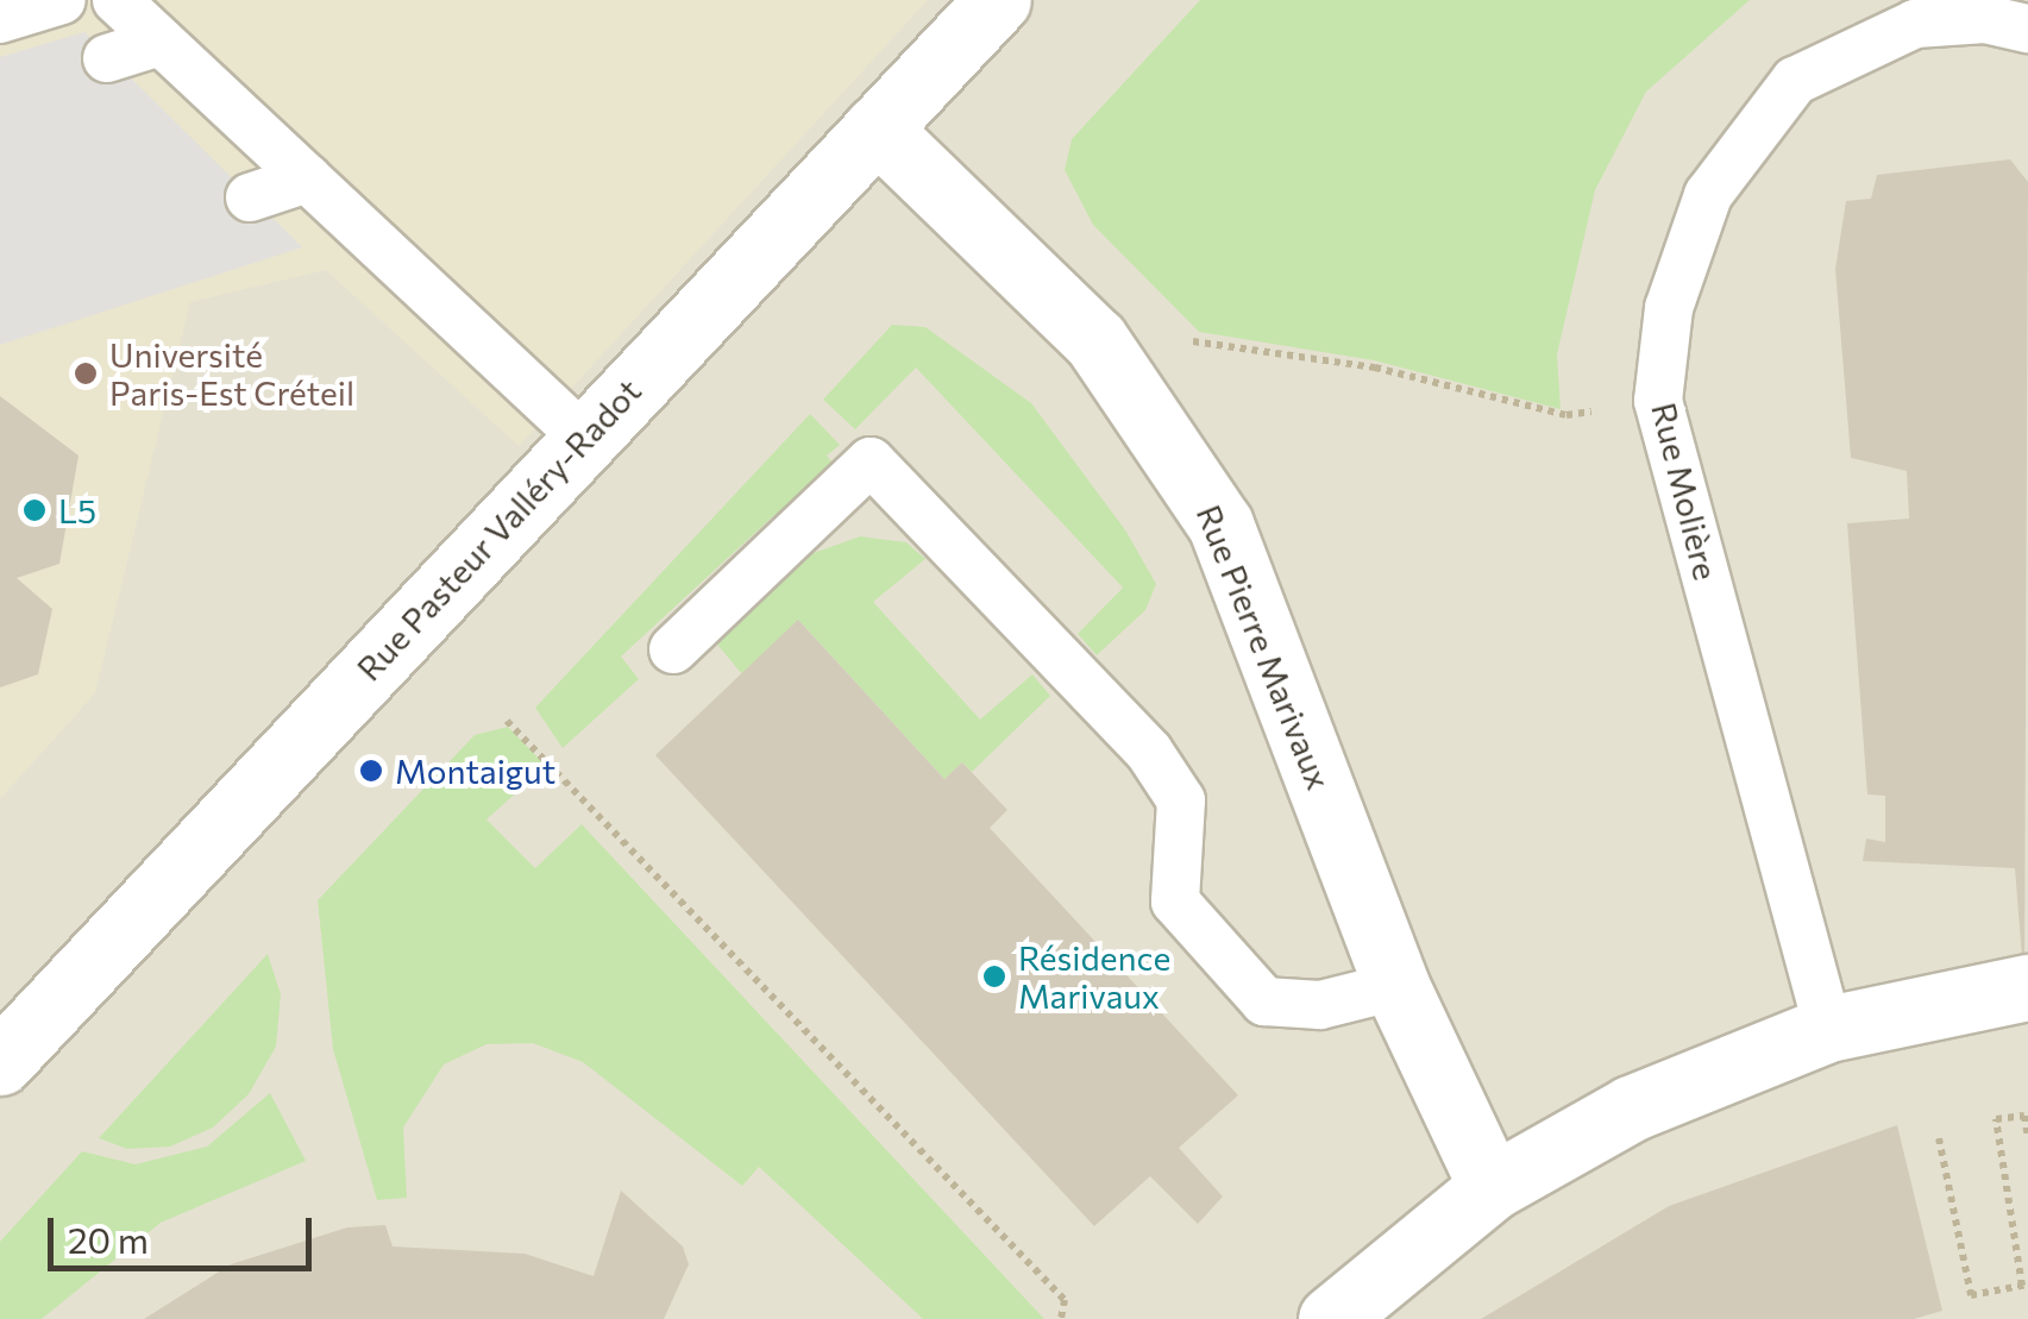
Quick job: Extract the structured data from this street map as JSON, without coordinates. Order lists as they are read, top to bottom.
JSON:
{
  "streets": {
    "street": ["Rue Pasteur Valléry-Radot", "Rue Pierre Marivaux"],
    "lane": ["Rue Molière"]
  },
  "crossings": [
    ["Rue Pasteur Valléry-Radot", "Rue Pierre Marivaux"]
  ],
  "places": [
    "Université Paris-Est Créteil",
    "L5",
    "Montaigut",
    "Résidence Marivaux"
  ],
  "scale_bar": "20 m"
}
